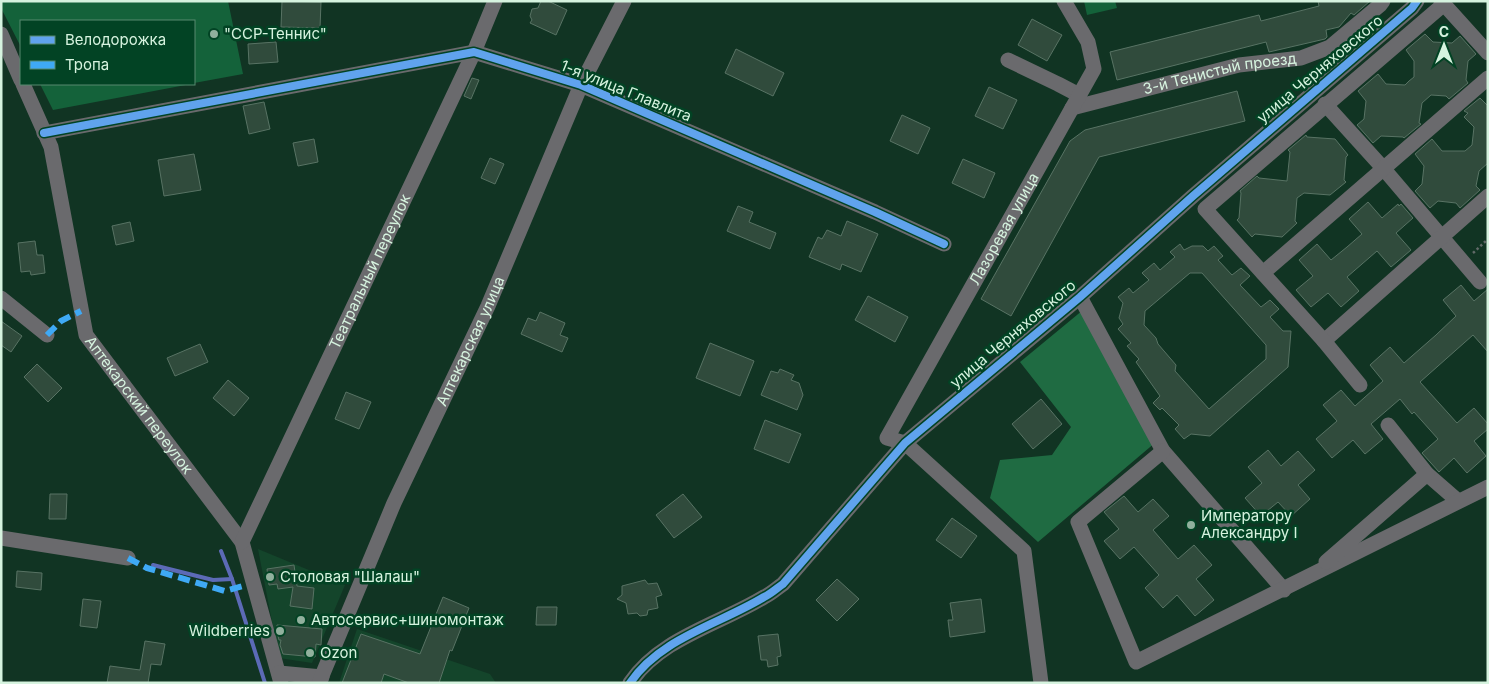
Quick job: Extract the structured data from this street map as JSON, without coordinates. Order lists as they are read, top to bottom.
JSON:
{
  "streets": {
    "street": [
      "улица Черняховского",
      "3-й Тенистый проезд",
      "1-я улица Главлита",
      "Лазоревая улица",
      "Театральный переулок",
      "Аптекарская улица",
      "Аптекарский переулок"
    ]
  },
  "crossings": [
    ["улица Черняховского", "Лазоревая улица"],
    ["3-й Тенистый проезд", "Лазоревая улица"],
    ["1-я улица Главлита", "Театральный переулок"],
    ["1-я улица Главлита", "Аптекарская улица"],
    ["1-я улица Главлита", "Аптекарский переулок"],
    ["Театральный переулок", "Аптекарский переулок"]
  ],
  "places": [
    "\"ССР-Теннис\"",
    "Императору Александру I",
    "Столовая \"Шалаш\"",
    "Автосервис+шиномонтаж",
    "Wildberries",
    "Ozon"
  ],
  "legend": ["Велодорожка", "Тропа"],
  "north": "top"
}
